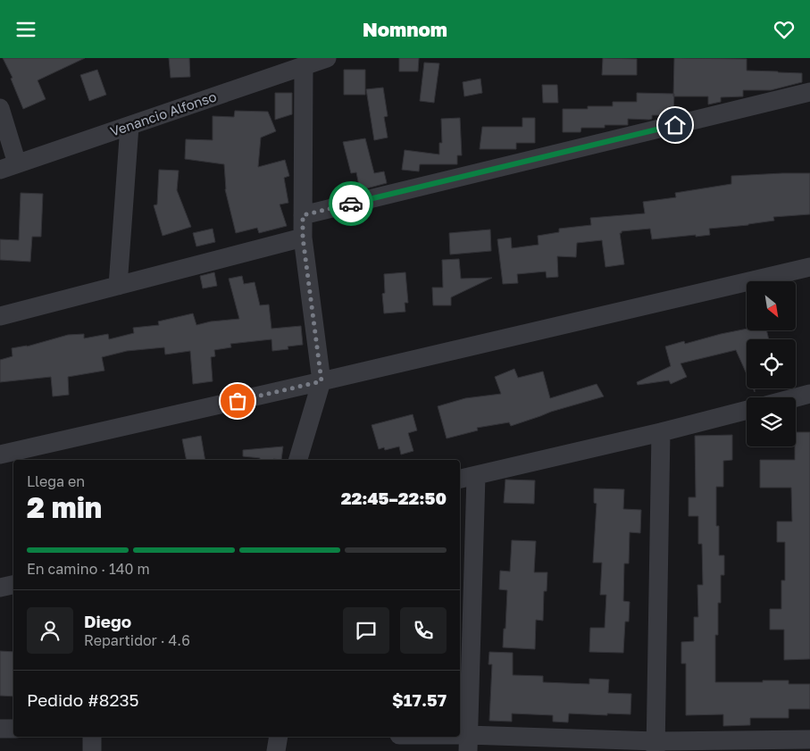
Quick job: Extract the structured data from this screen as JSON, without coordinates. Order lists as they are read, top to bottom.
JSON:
{
  "streets": {
    "street": ["Venancio Alfonso"]
  },
  "north": "bottom right",
  "page": {
    "header": "Nomnom",
    "heading": ["2 min", "Llega en", "22:45–22:50"],
    "panel": [
      "Diego",
      "Repartidor · 4.6",
      "Pedido #8235",
      "$17.57"
    ],
    "bar": "En camino · 140 m"
  }
}
